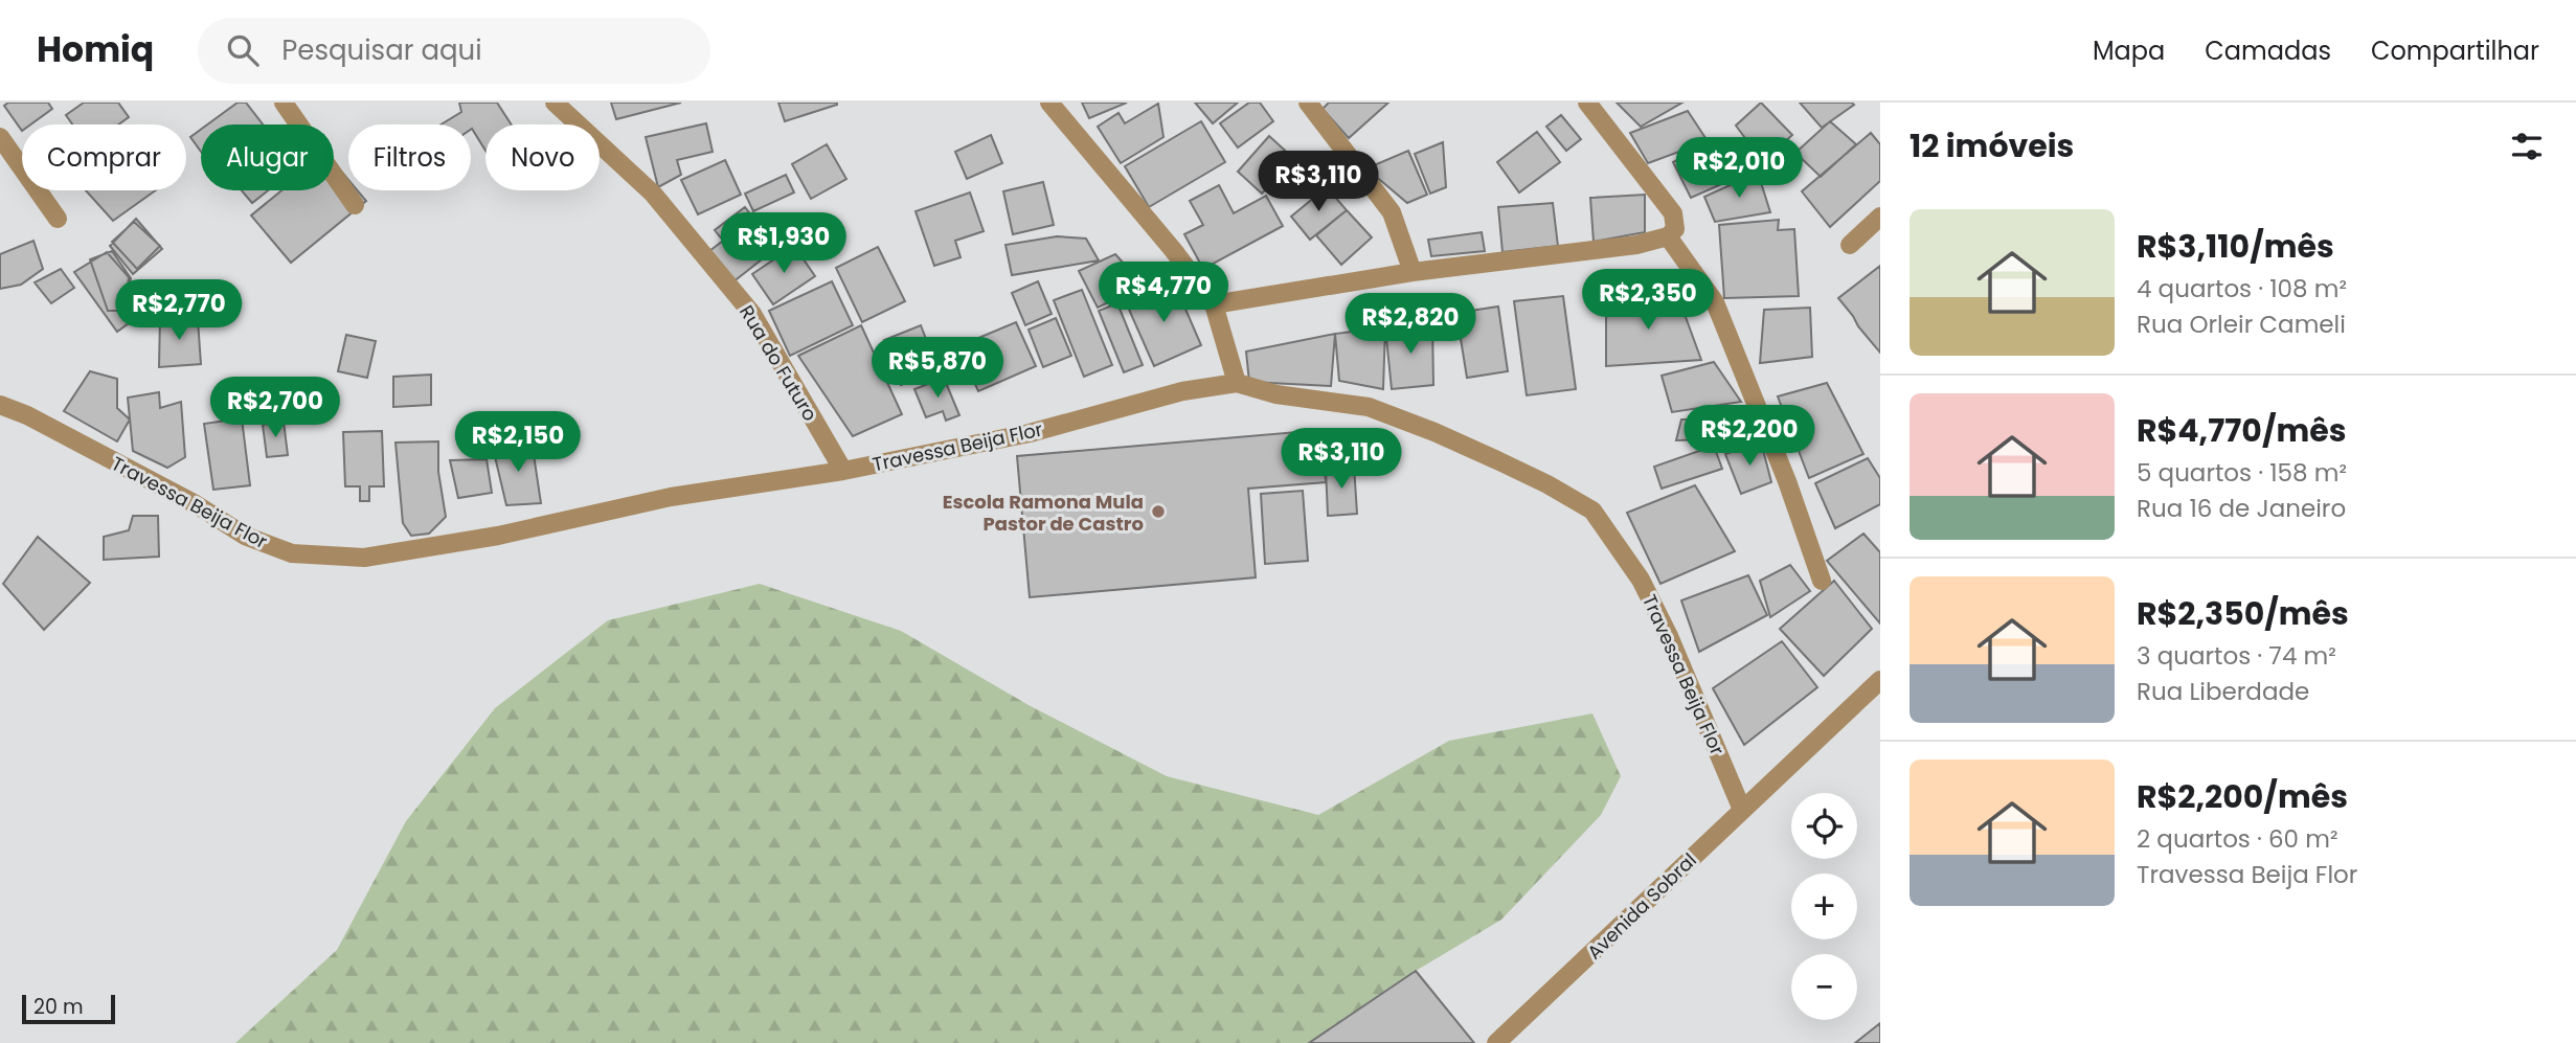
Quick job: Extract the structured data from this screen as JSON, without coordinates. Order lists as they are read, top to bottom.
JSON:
{
  "streets": {
    "street": ["Rua do Futuro", "Travessa Beija Flor", "Avenida Sobral"]
  },
  "crossings": [
    ["Rua do Futuro", "Travessa Beija Flor"],
    ["Travessa Beija Flor", "Avenida Sobral"]
  ],
  "places": ["Escola Ramona Mula Pastor de Castro"],
  "scale_bar": "20 m",
  "page": {
    "header": "Homiq",
    "search": "Pesquisar aqui",
    "nav": ["Mapa", "Camadas", "Compartilhar"],
    "heading": "12 imóveis",
    "chip": [
      "Comprar",
      "Alugar",
      "Filtros",
      "Novo"
    ],
    "price": [
      "R$2,010",
      "R$3,110",
      "R$1,930",
      "R$4,770",
      "R$2,350",
      "R$2,770",
      "R$2,820",
      "R$5,870",
      "R$2,700",
      "R$2,200",
      "R$2,150",
      "R$3,110"
    ],
    "list": [
      {
        "name": "R$3,110/mês",
        "note": "4 quartos · 108 m² · Rua Orleir Cameli"
      },
      {
        "name": "R$4,770/mês",
        "note": "5 quartos · 158 m² · Rua 16 de Janeiro"
      },
      {
        "name": "R$2,350/mês",
        "note": "3 quartos · 74 m² · Rua Liberdade"
      },
      {
        "name": "R$2,200/mês",
        "note": "2 quartos · 60 m² · Travessa Beija Flor"
      }
    ],
    "map_buttons": ["+", "−"],
    "scale": "20 m"
  }
}
